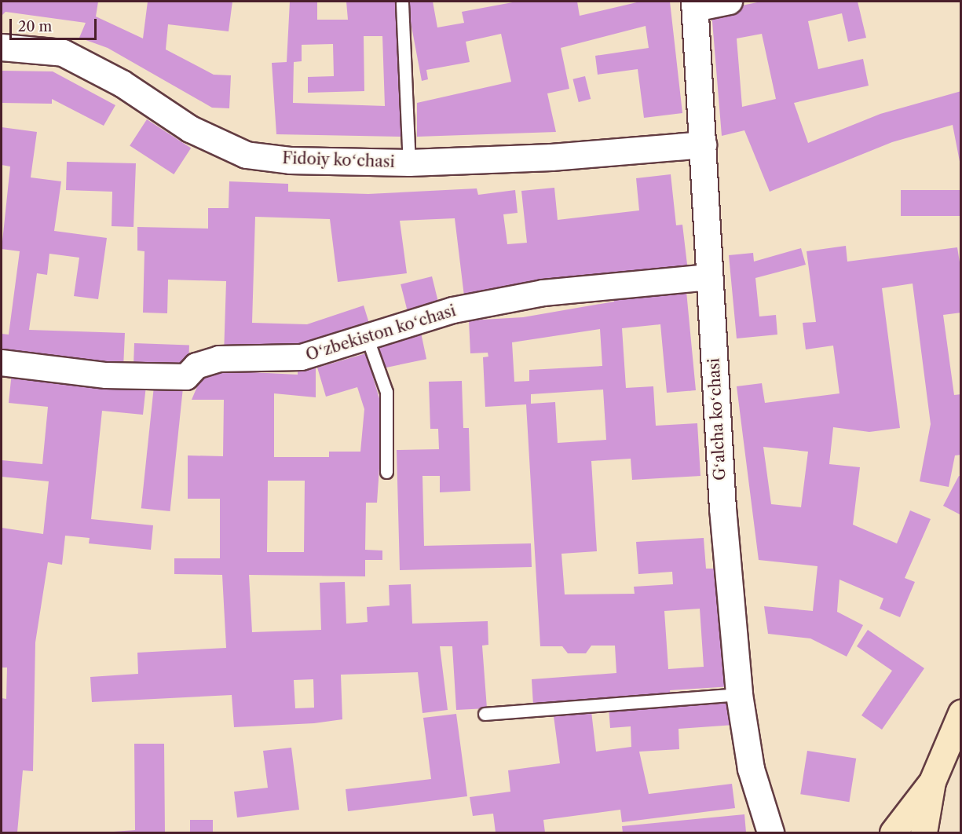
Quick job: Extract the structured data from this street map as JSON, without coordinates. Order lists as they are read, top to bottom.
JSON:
{
  "streets": {
    "street": ["Fidoiy koʻchasi", "Oʻzbekiston koʻchasi", "Gʻalcha koʻchasi"]
  },
  "crossings": [
    ["Fidoiy koʻchasi", "Gʻalcha koʻchasi"],
    ["Oʻzbekiston koʻchasi", "Gʻalcha koʻchasi"]
  ],
  "scale_bar": "20 m"
}
